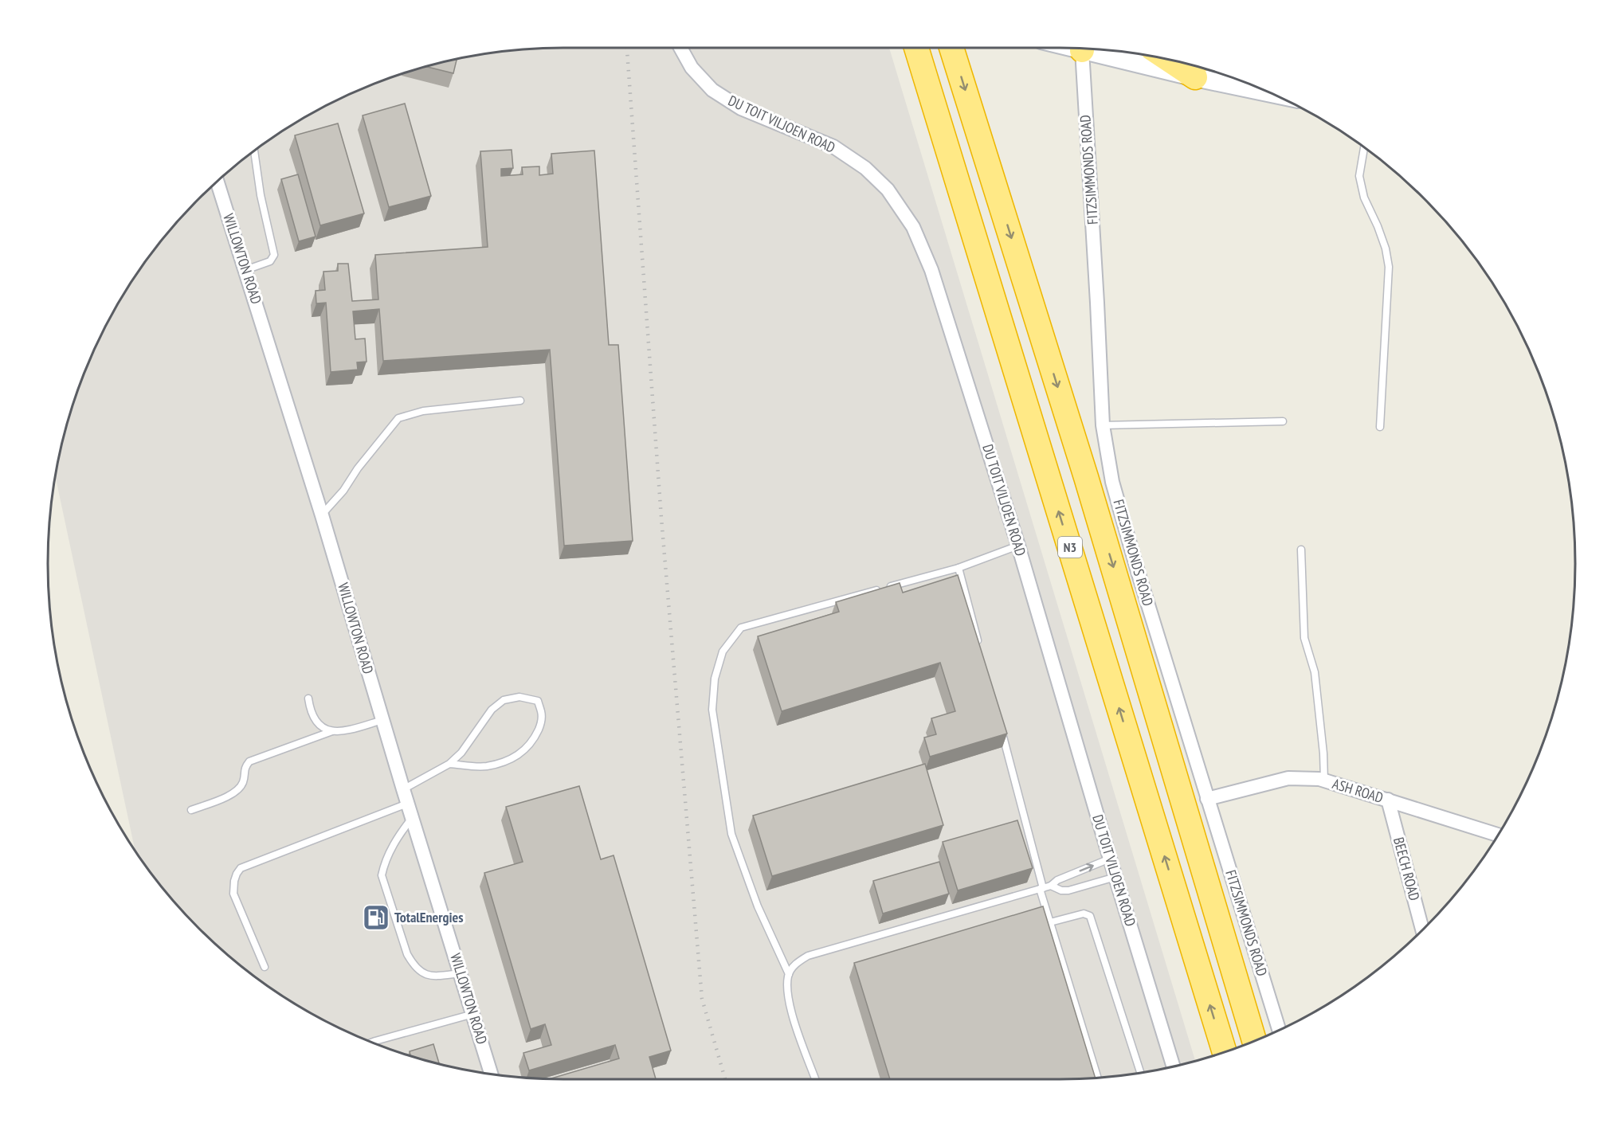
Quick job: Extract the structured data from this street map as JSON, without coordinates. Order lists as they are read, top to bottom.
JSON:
{
  "streets": {
    "highway": ["N3"],
    "street": [
      "DU TOIT VILJOEN ROAD",
      "FITZSIMMONDS ROAD",
      "WILLOWTON ROAD",
      "ASH ROAD",
      "BEECH ROAD"
    ]
  },
  "crossings": [
    ["FITZSIMMONDS ROAD", "ASH ROAD"],
    ["ASH ROAD", "BEECH ROAD"]
  ],
  "places": {
    "fuel station": ["TotalEnergies"]
  }
}
